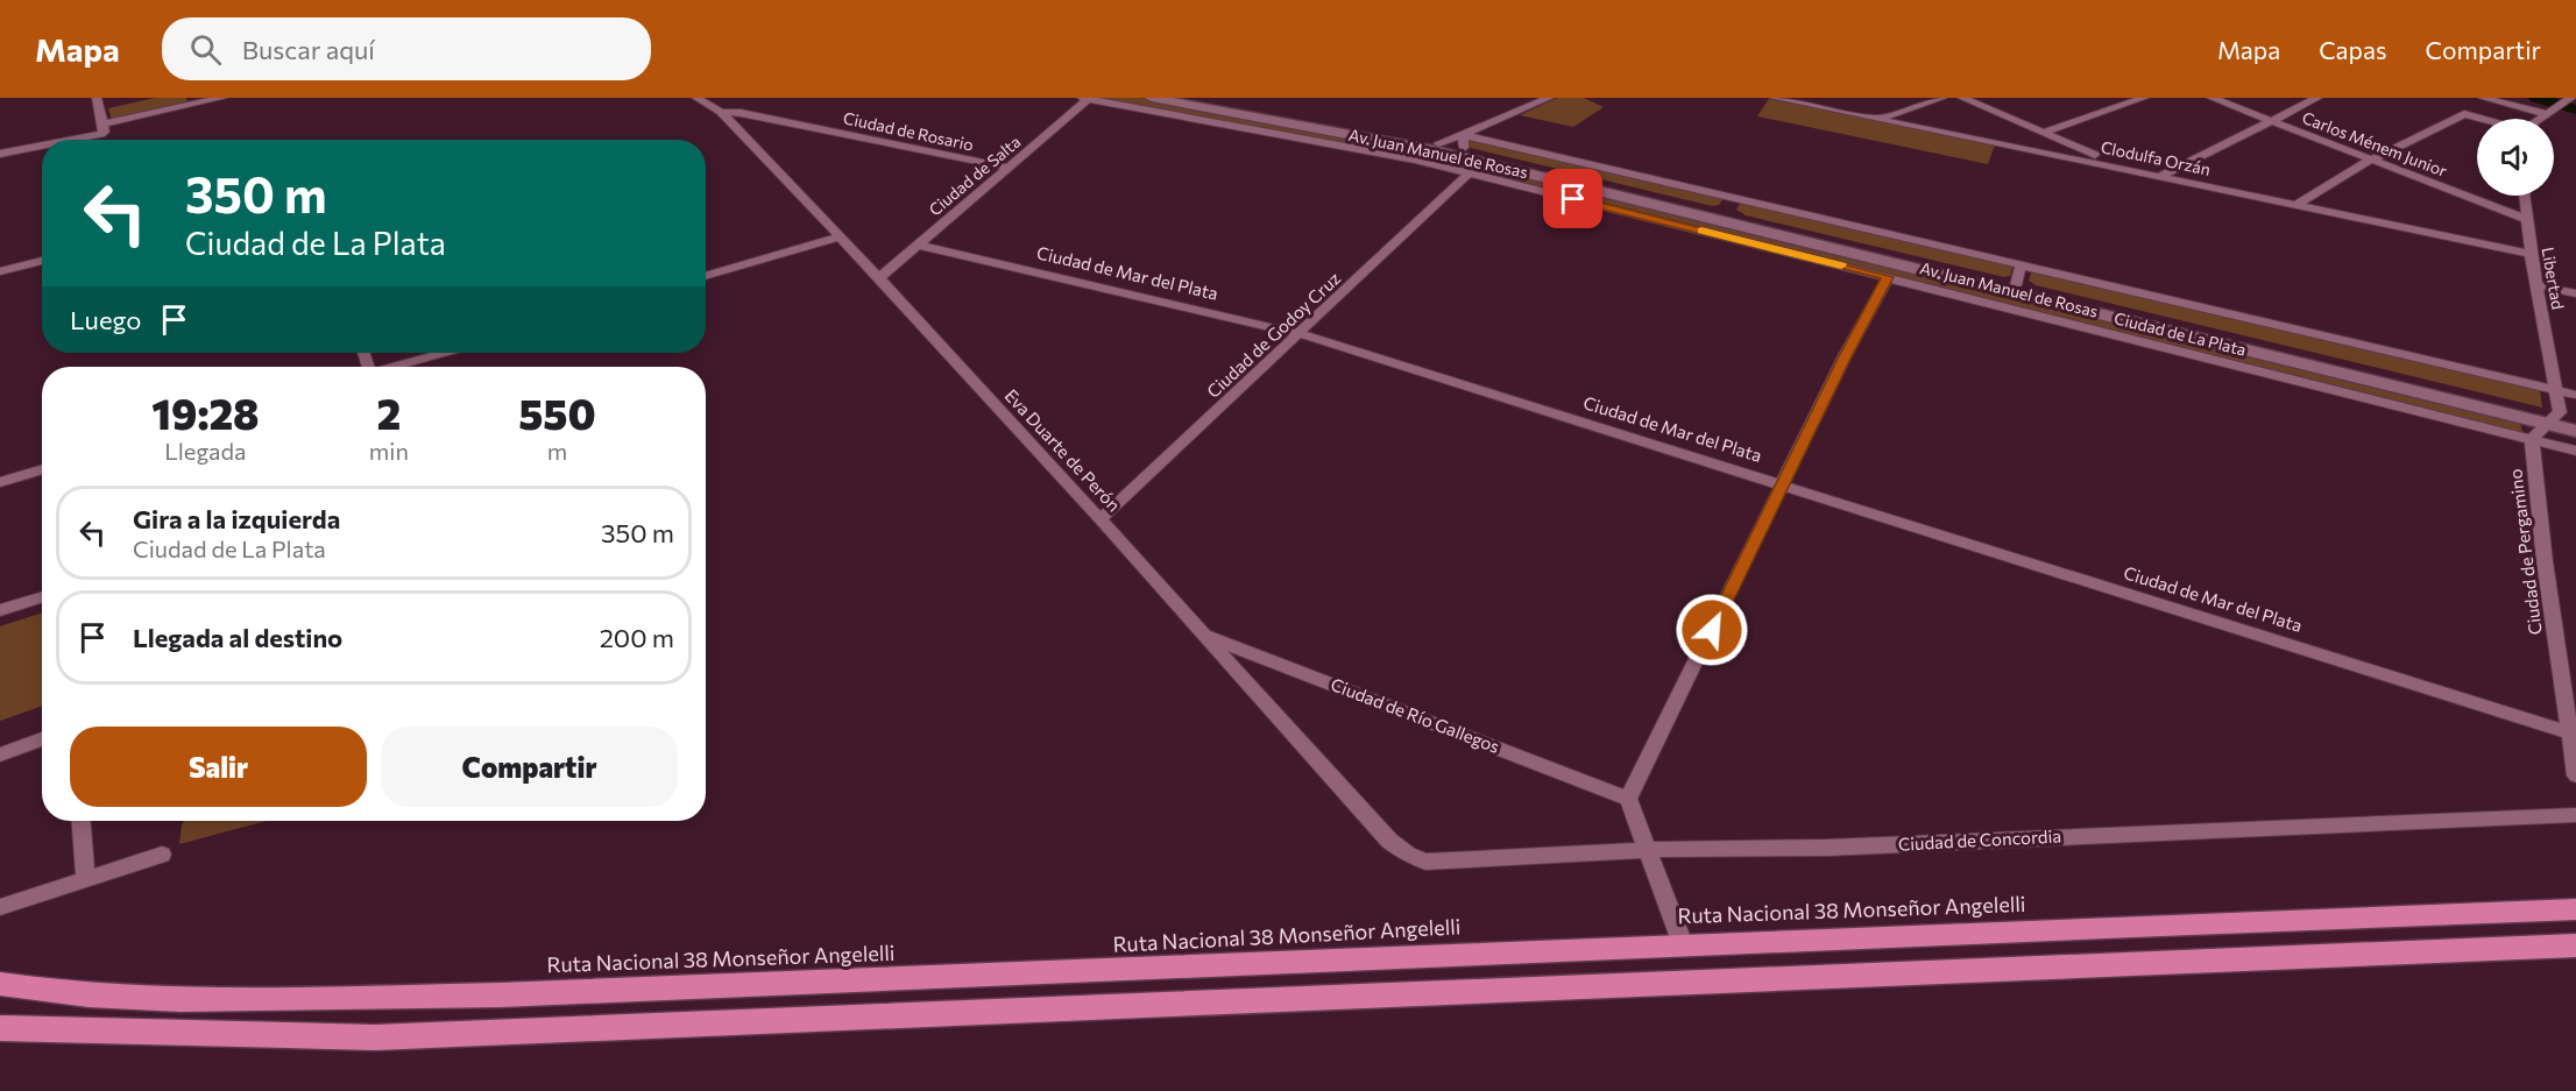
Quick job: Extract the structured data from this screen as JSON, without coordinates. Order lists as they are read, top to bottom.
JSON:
{
  "streets": {
    "highway": ["Ruta Nacional 38 Monseñor Angelelli"],
    "main road": ["Av. Juan Manuel de Rosas"],
    "street": [
      "Ciudad de Rosario",
      "Carlos Ménem Junior",
      "Clodulfa Orzán",
      "Ciudad de Salta",
      "Ciudad de Mar del Plata",
      "Libertad",
      "Ciudad de La Plata",
      "Ciudad de Godoy Cruz",
      "Eva Duarte de Perón",
      "Ciudad de Pergamino",
      "Ciudad de Río Gallegos",
      "Ciudad de Concordia"
    ]
  },
  "crossings": [
    ["Ciudad de Rosario", "Ciudad de Salta"],
    ["Ciudad de Rosario", "Eva Duarte de Perón"],
    ["Carlos Ménem Junior", "Libertad"],
    ["Av. Juan Manuel de Rosas", "Libertad"],
    ["Clodulfa Orzán", "Libertad"],
    ["Ciudad de Salta", "Ciudad de Mar del Plata"],
    ["Ciudad de Salta", "Ciudad de La Plata"],
    ["Ciudad de Salta", "Eva Duarte de Perón"],
    ["Ciudad de Mar del Plata", "Ciudad de Godoy Cruz"],
    ["Ciudad de Mar del Plata", "Ciudad de Pergamino"],
    ["Ciudad de La Plata", "Ciudad de Godoy Cruz"],
    ["Ciudad de La Plata", "Ciudad de Pergamino"],
    ["Ciudad de Godoy Cruz", "Eva Duarte de Perón"],
    ["Eva Duarte de Perón", "Ciudad de Río Gallegos"],
    ["Eva Duarte de Perón", "Ciudad de Concordia"]
  ],
  "page": {
    "header": "Mapa",
    "search": "Buscar aquí",
    "nav": ["Mapa", "Capas", "Compartir"],
    "turn": ["350 m", "Ciudad de La Plata"],
    "then": "Luego",
    "eta": [
      "19:28",
      "Llegada",
      "2",
      "min",
      "550",
      "m"
    ],
    "list": [
      {
        "name": "Gira a la izquierda",
        "note": "Ciudad de La Plata",
        "value": "350 m"
      },
      {
        "name": "Llegada al destino",
        "value": "200 m"
      }
    ],
    "buttons": ["Salir", "Compartir"]
  }
}
